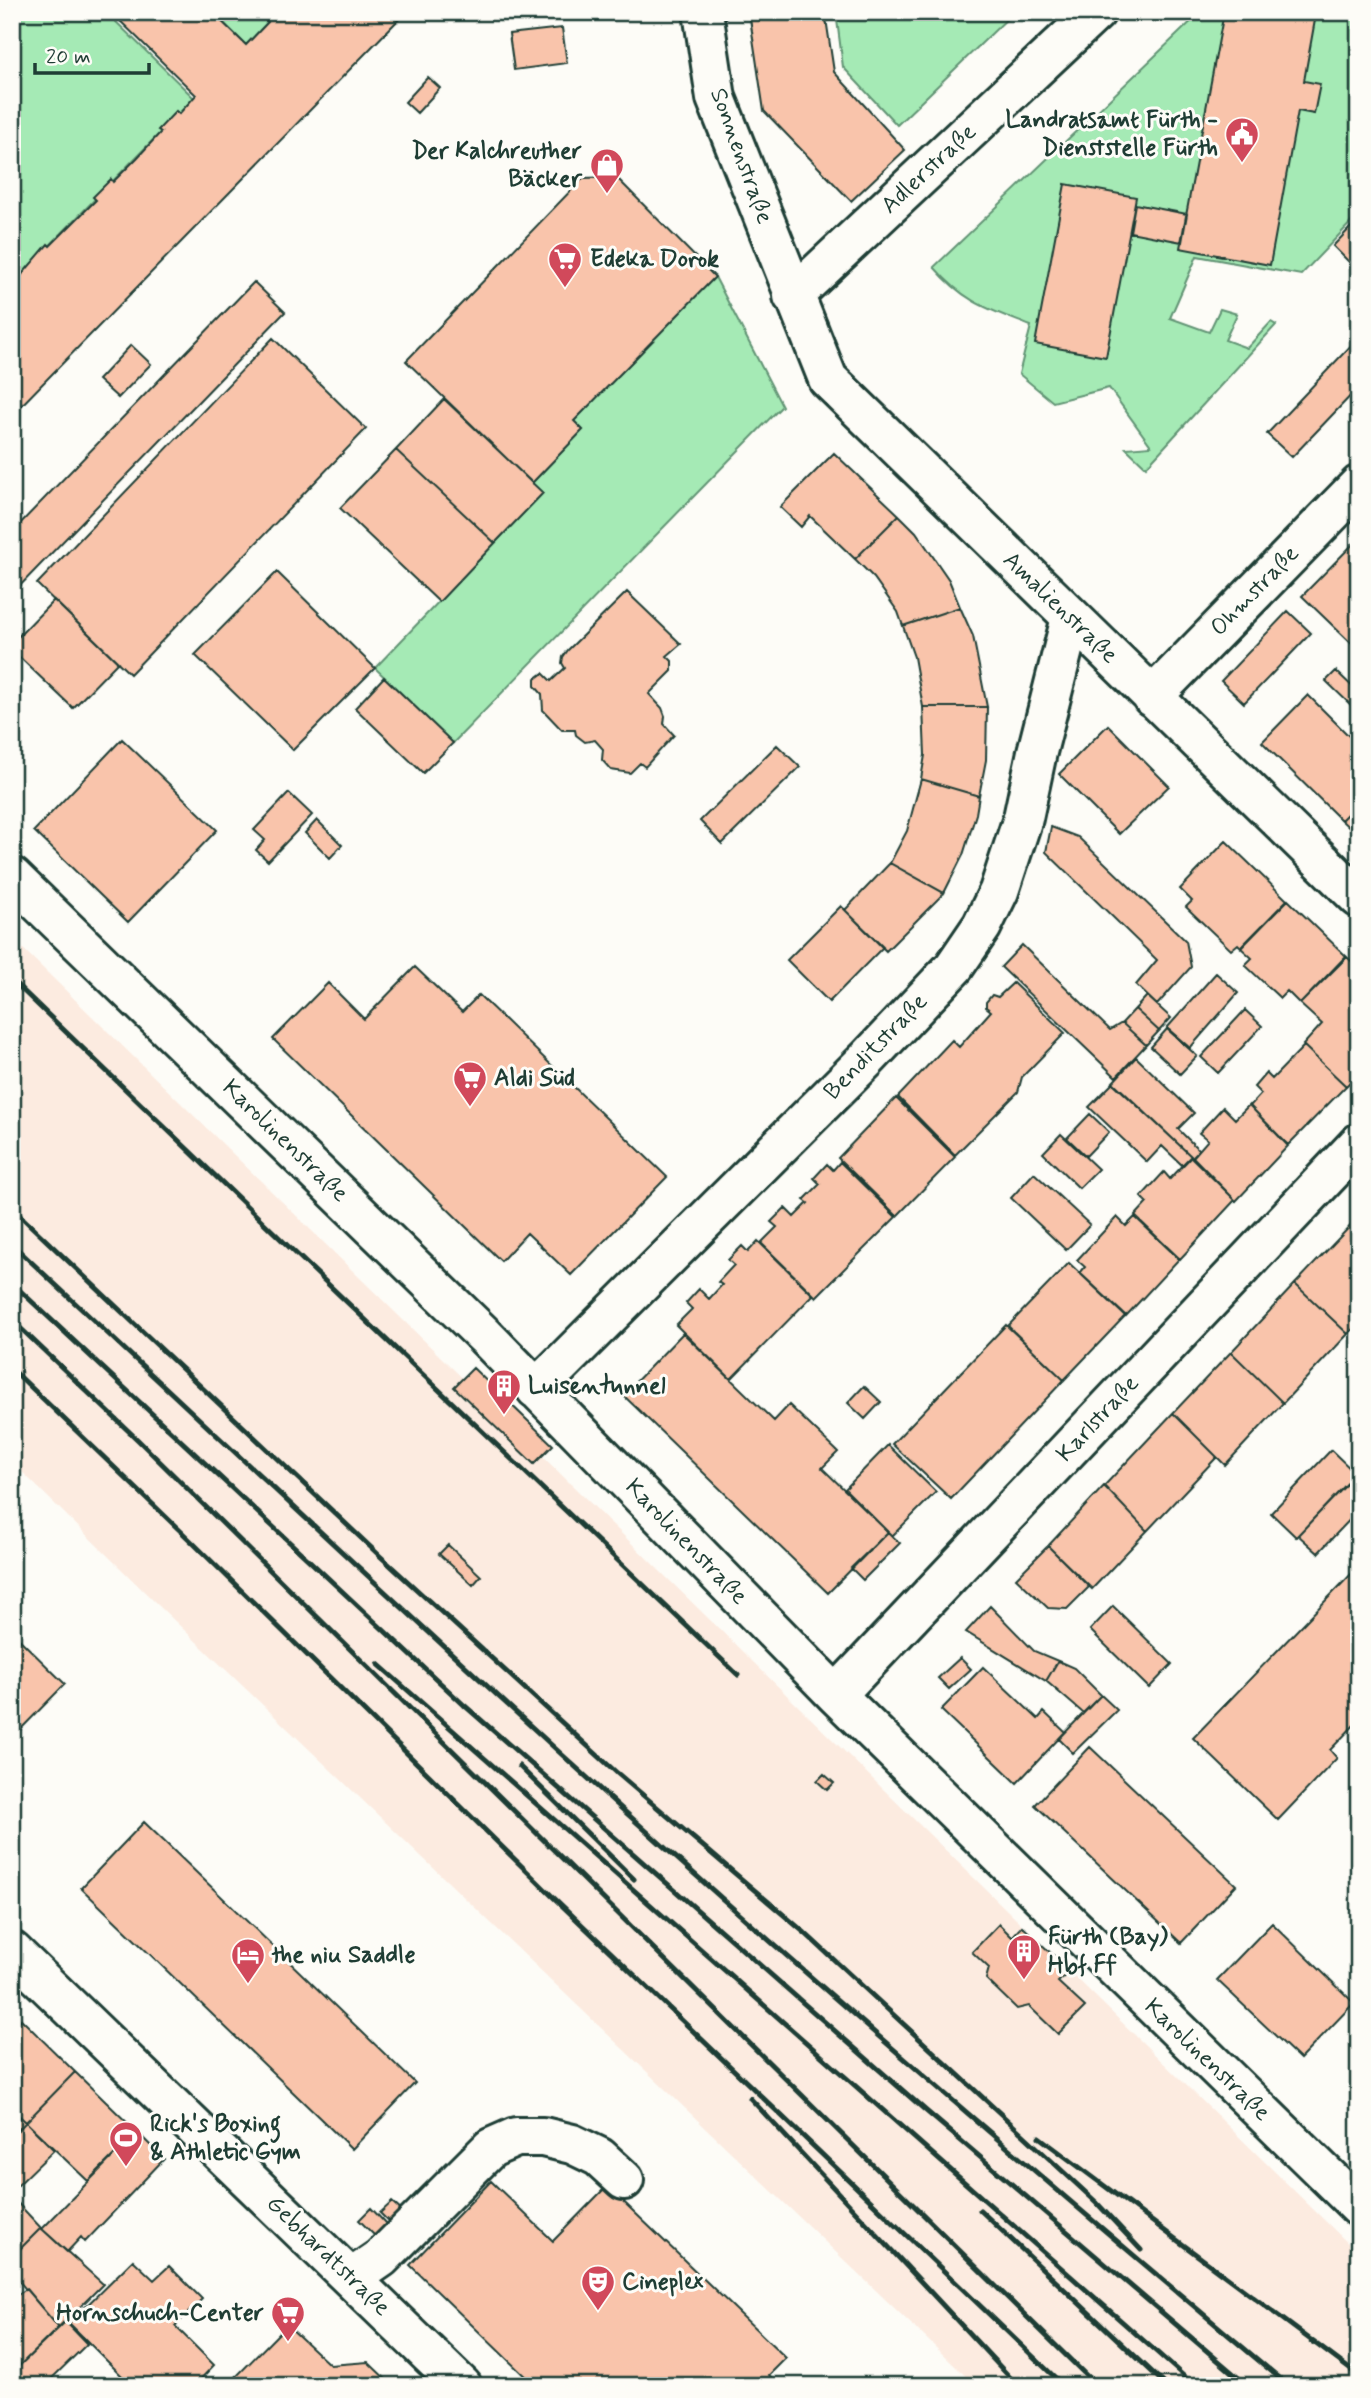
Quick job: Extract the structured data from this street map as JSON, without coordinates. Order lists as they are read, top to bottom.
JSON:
{
  "streets": {
    "street": [
      "Sonnenstraße",
      "Adlerstraße",
      "Ohmstraße",
      "Amalienstraße",
      "Benditstraße",
      "Karolinenstraße",
      "Karlstraße",
      "Gebhardtstraße"
    ]
  },
  "crossings": [
    ["Sonnenstraße", "Adlerstraße"],
    ["Sonnenstraße", "Amalienstraße"],
    ["Adlerstraße", "Amalienstraße"],
    ["Ohmstraße", "Amalienstraße"],
    ["Amalienstraße", "Benditstraße"],
    ["Benditstraße", "Karolinenstraße"],
    ["Karolinenstraße", "Karlstraße"]
  ],
  "places": {
    "public building": ["Landratsamt Fürth - Dienststelle Fürth"],
    "shop": ["Der Kalchreuther Bäcker"],
    "supermarket": ["Edeka Dorok", "Aldi Süd", "Hornschuch-Center"],
    "building": ["Luisentunnel", "Fürth (Bay) Hbf Ff"],
    "hotel": ["the niu Saddle"],
    "sports": ["Rick's Boxing & Athletic Gym"],
    "theatre": ["Cineplex"]
  },
  "scale_bar": "20 m"
}
